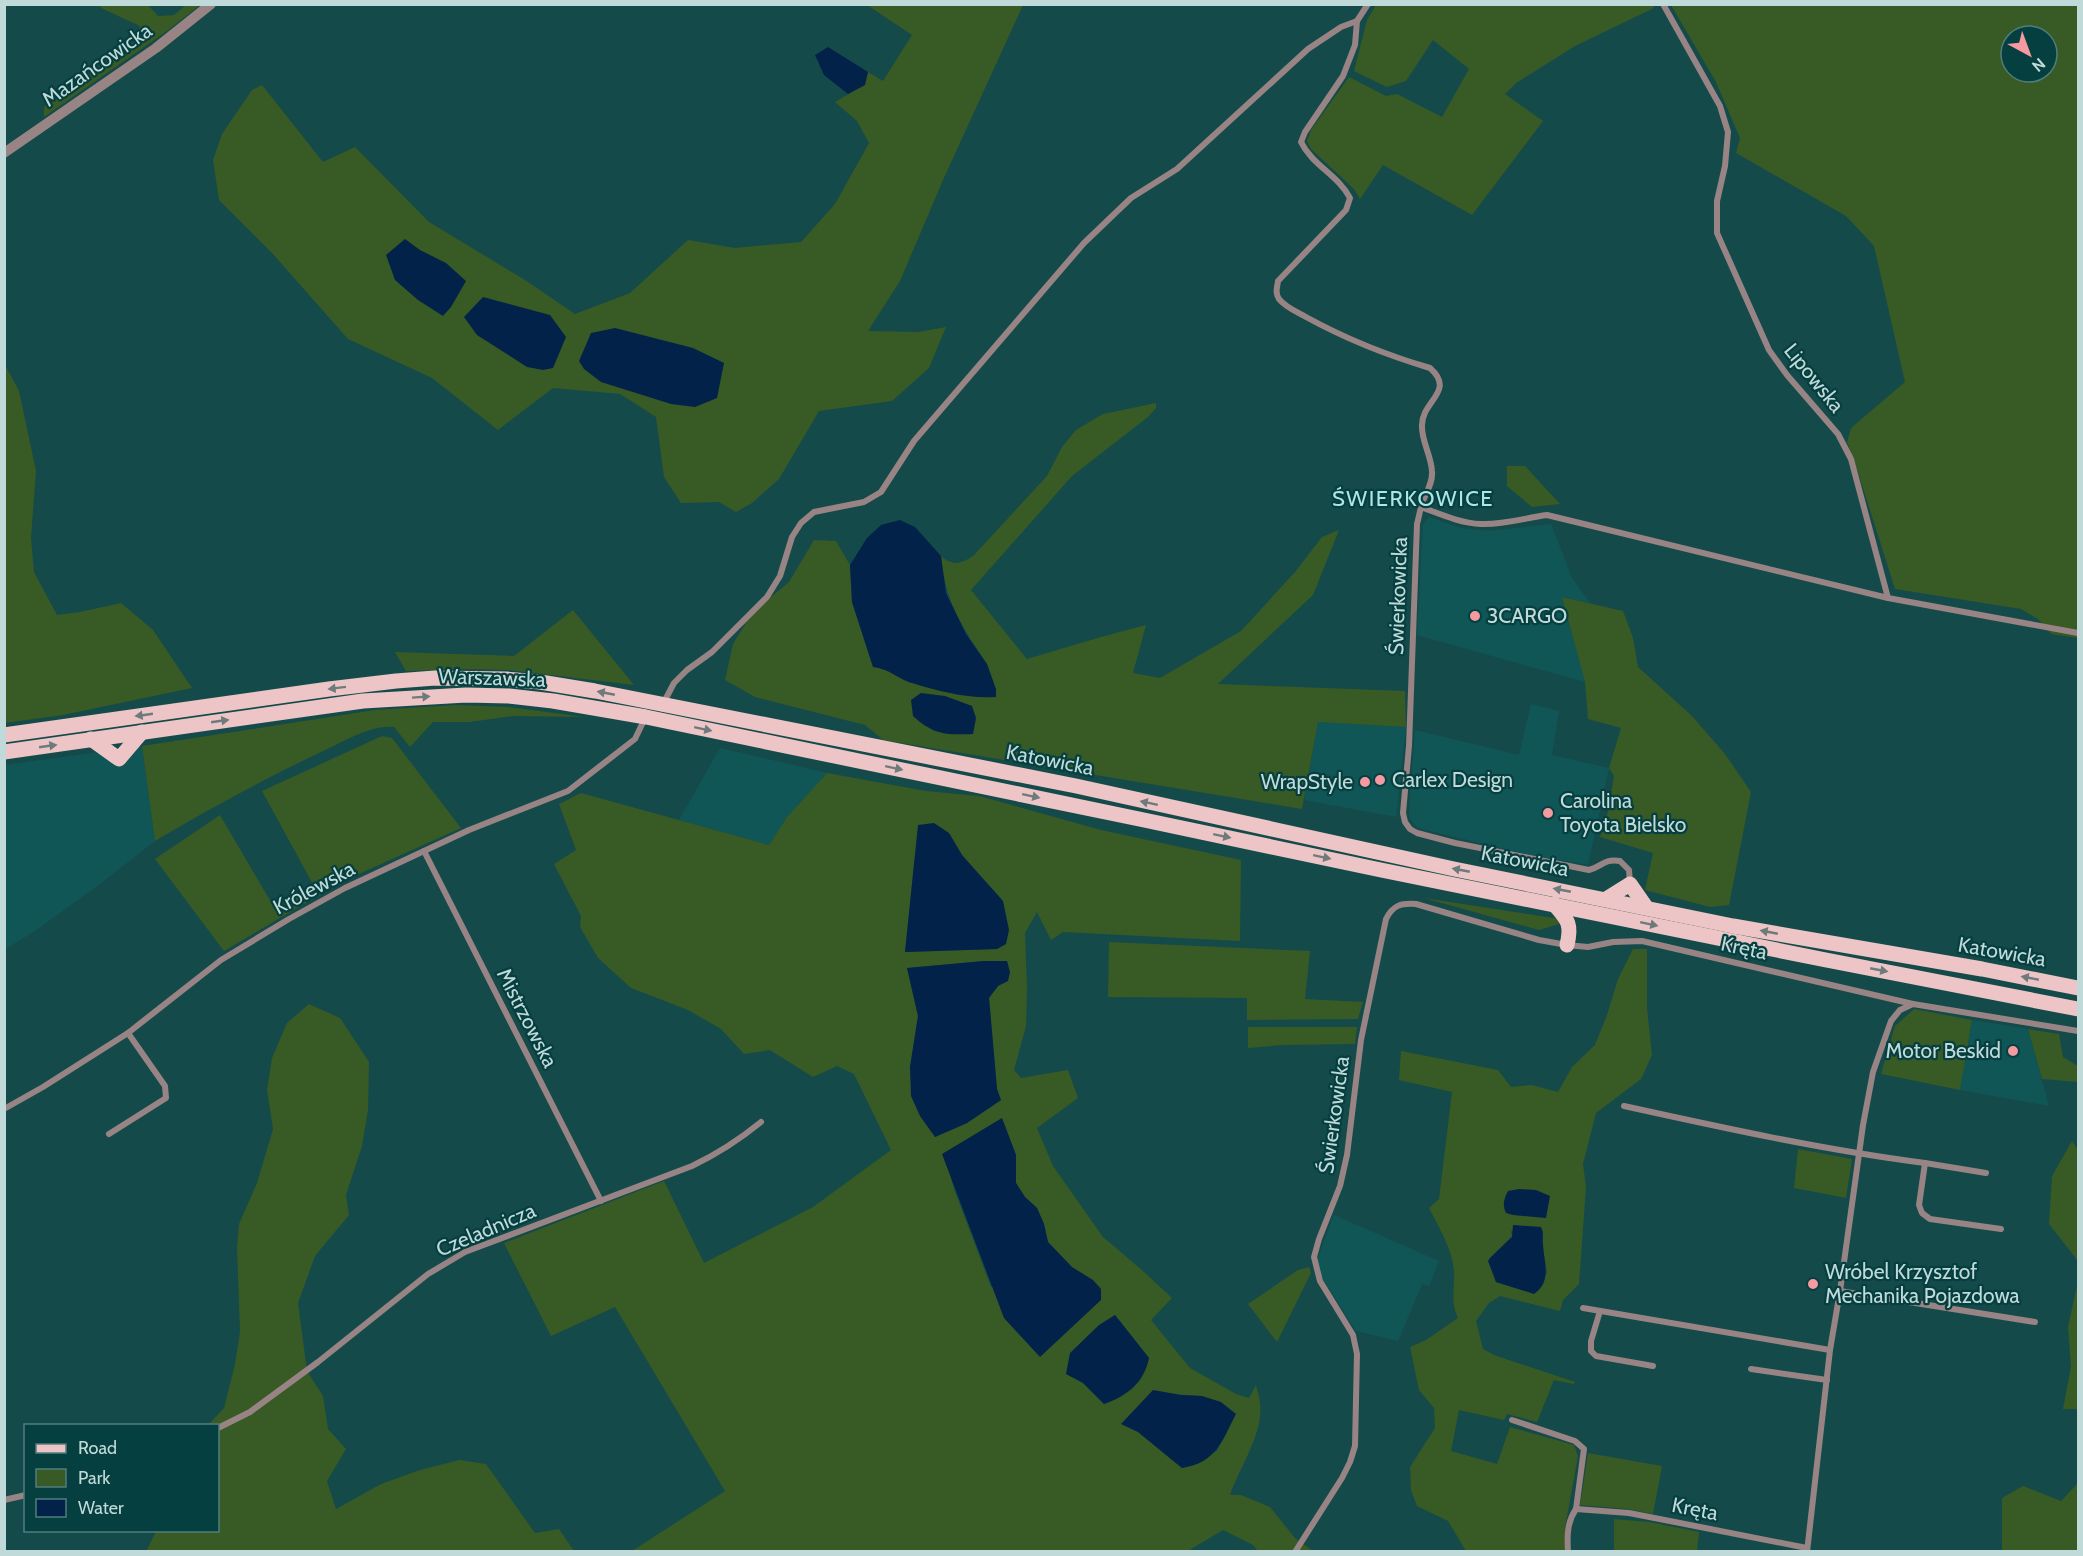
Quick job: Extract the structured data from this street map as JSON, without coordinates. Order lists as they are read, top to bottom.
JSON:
{
  "streets": {
    "main road": ["Warszawska", "Katowicka"],
    "street": [
      "Mazańcowicka",
      "Lipowska",
      "Świerkowicka",
      "Królewska",
      "Kręta",
      "Mistrzowska",
      "Czeladnicza"
    ]
  },
  "crossings": [
    ["Świerkowicka", "Kręta"],
    ["Warszawska", "Katowicka"],
    ["Warszawska", "Królewska"],
    ["Królewska", "Mistrzowska"],
    ["Mistrzowska", "Czeladnicza"]
  ],
  "districts": ["ŚWIERKOWICE"],
  "places": [
    "3CARGO",
    "Carlex Design",
    "WrapStyle",
    "Carolina Toyota Bielsko",
    "Motor Beskid",
    "Wróbel Krzysztof Mechanika Pojazdowa"
  ],
  "legend": ["Road", "Park", "Water"],
  "north": "bottom right"
}
